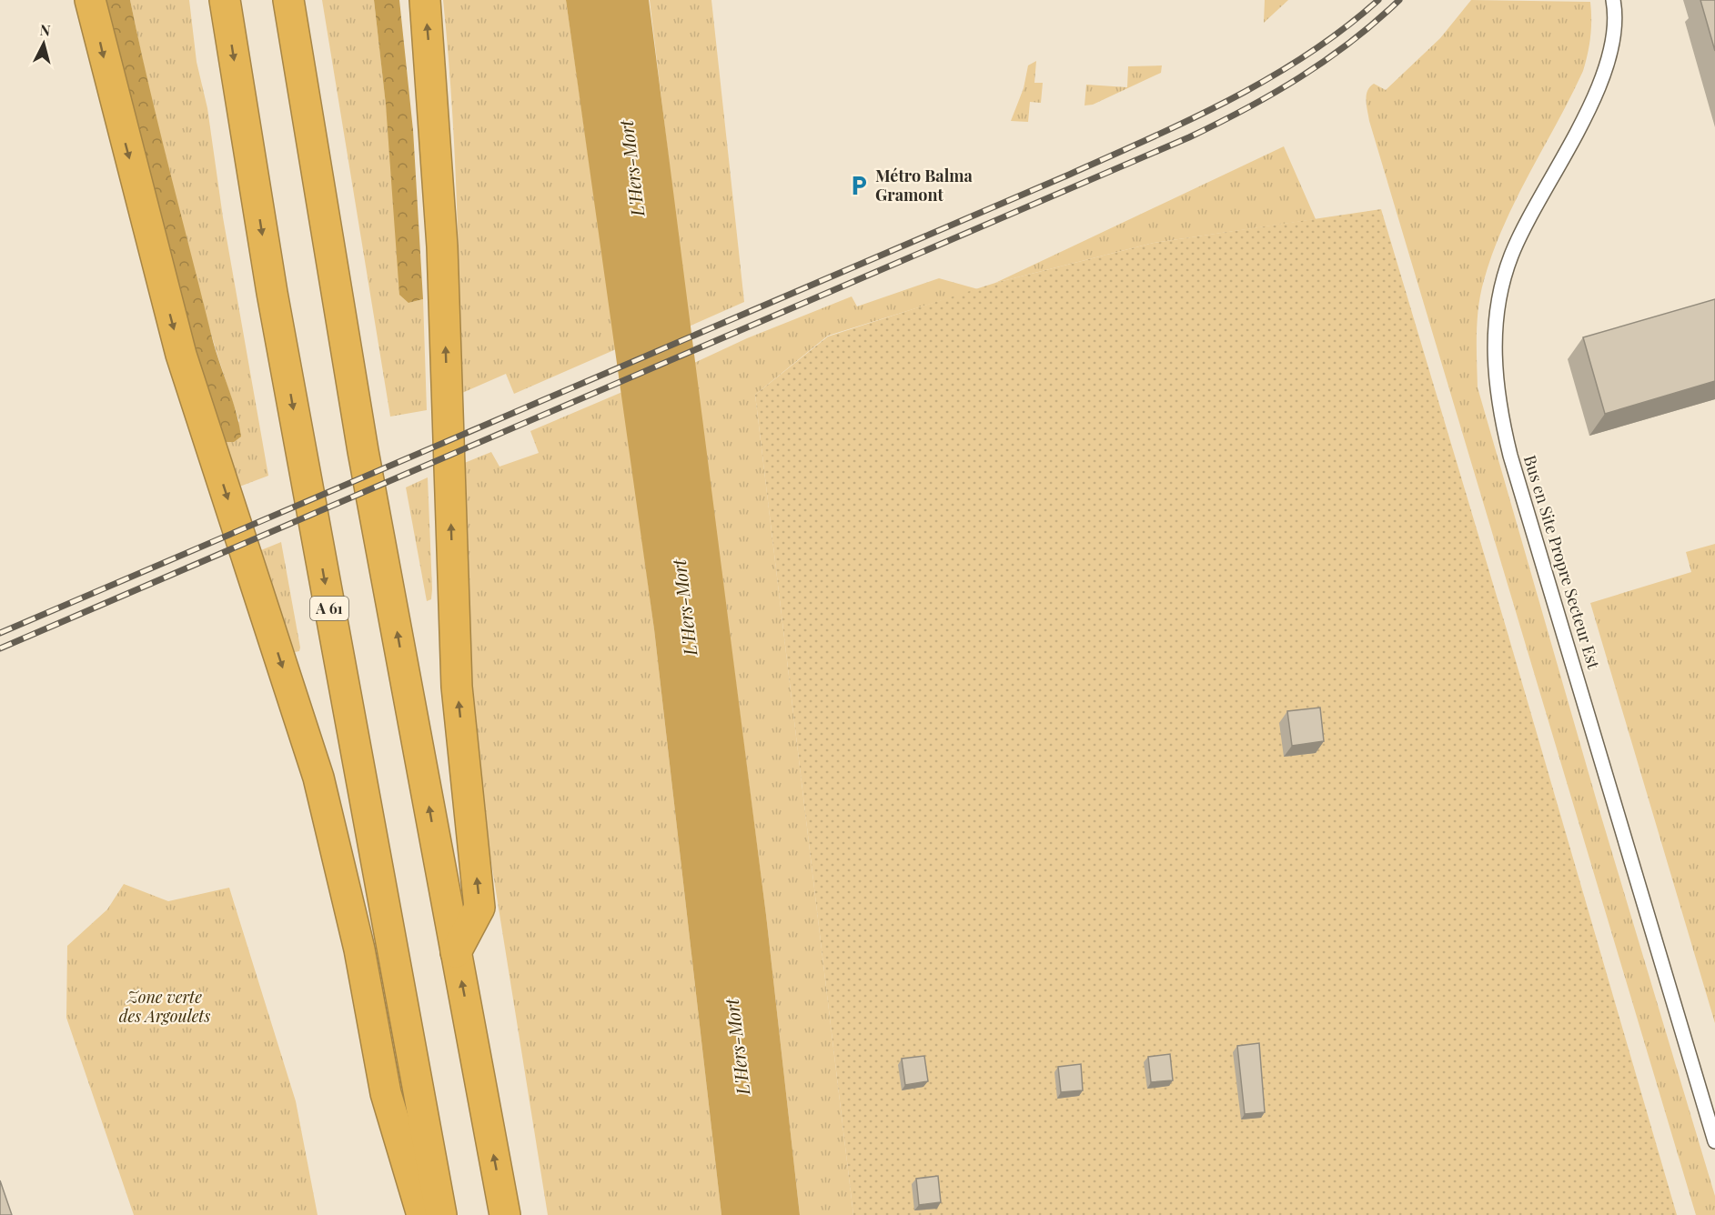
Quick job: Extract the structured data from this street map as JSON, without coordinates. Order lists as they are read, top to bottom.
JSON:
{
  "streets": {
    "highway": ["A 61"],
    "lane": ["Bus en Site Propre Secteur Est"]
  },
  "water": ["L'Hers-Mort"],
  "parks": ["Zone verte des Argoulets"],
  "places": {
    "parking": ["Métro Balma Gramont"]
  },
  "north": "top"
}
